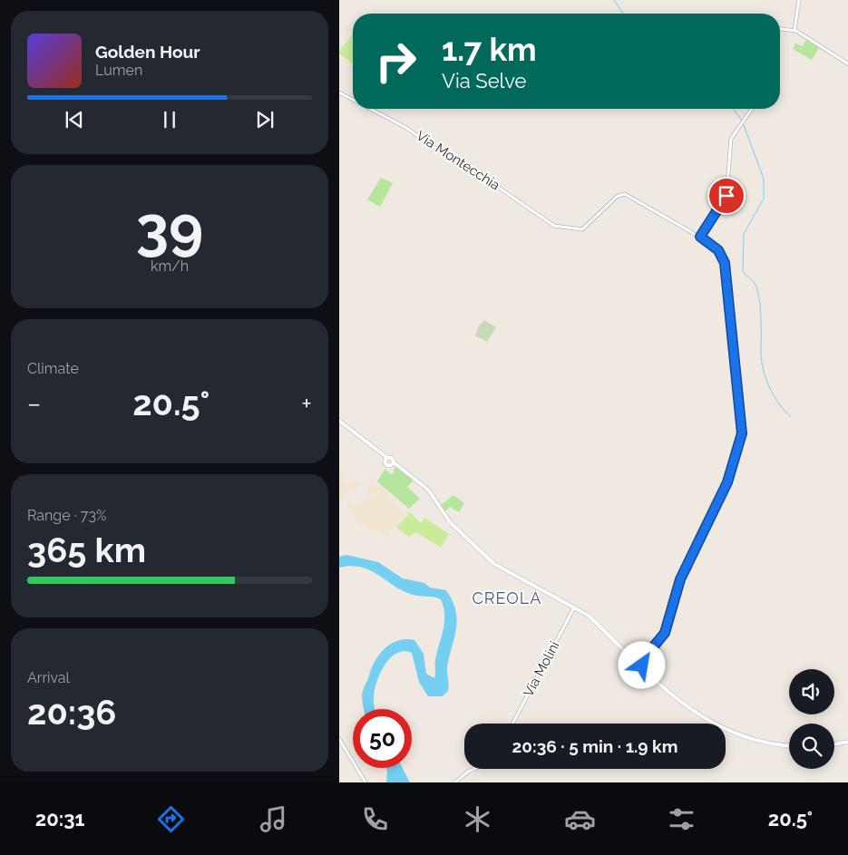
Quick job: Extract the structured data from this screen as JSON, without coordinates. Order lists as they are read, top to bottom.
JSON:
{
  "streets": {
    "street": ["Via Montecchia", "Via Molini"]
  },
  "districts": ["CREOLA"],
  "page": {
    "turn": ["1.7 km", "Via Selve"],
    "song": ["Golden Hour", "Lumen"],
    "tile": [
      ["39", "km/h"],
      "Climate",
      ["Range · 73%", "365 km"],
      ["Arrival", "20:36"]
    ],
    "heat": ["−", "20.5°", "+"],
    "limit": "50",
    "trip": "20:36 · 5 min · 1.9 km",
    "tabs": ["20:31", "20.5°"]
  }
}
